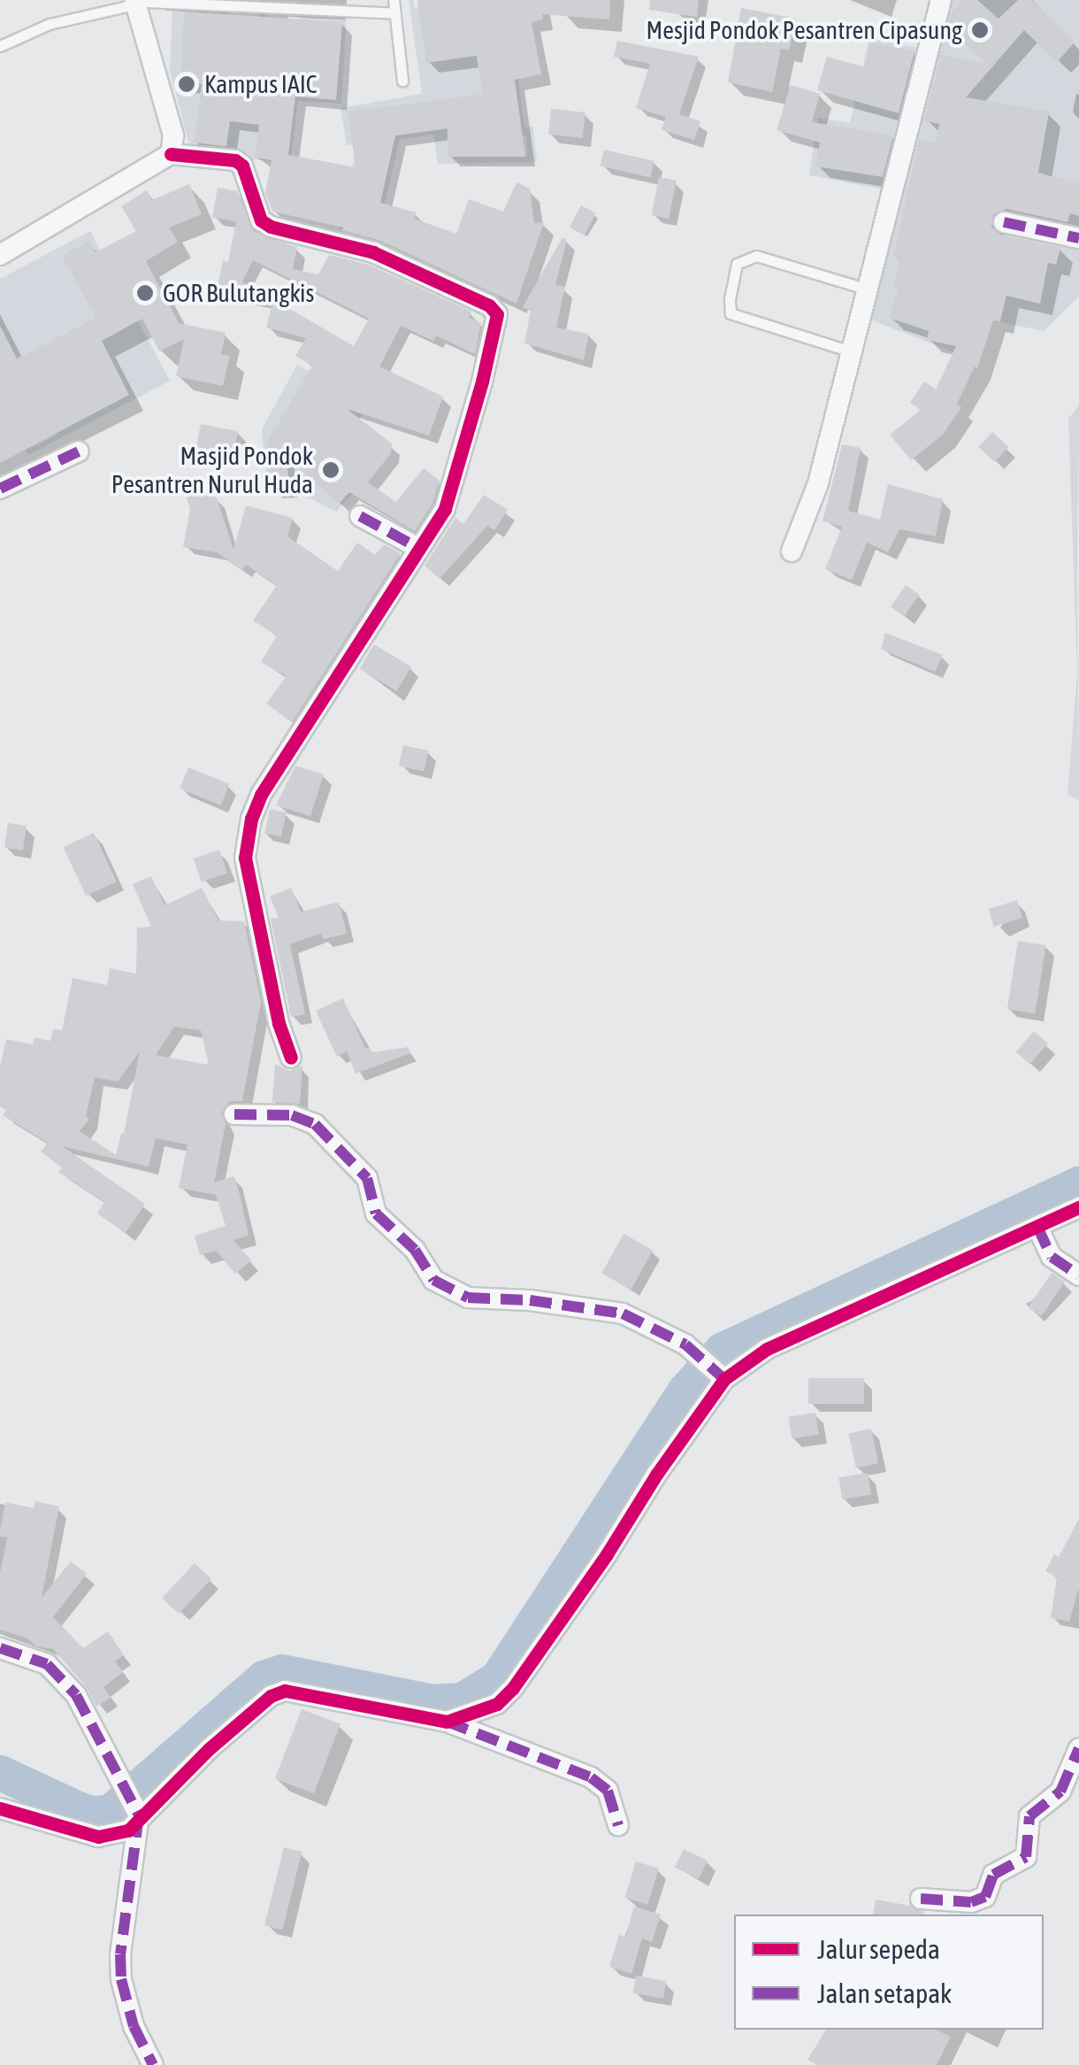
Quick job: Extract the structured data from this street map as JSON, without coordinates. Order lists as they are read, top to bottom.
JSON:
{
  "places": [
    "Mesjid Pondok Pesantren Cipasung",
    "Kampus IAIC",
    "GOR Bulutangkis",
    "Masjid Pondok Pesantren Nurul Huda"
  ],
  "legend": ["Jalur sepeda", "Jalan setapak"]
}
